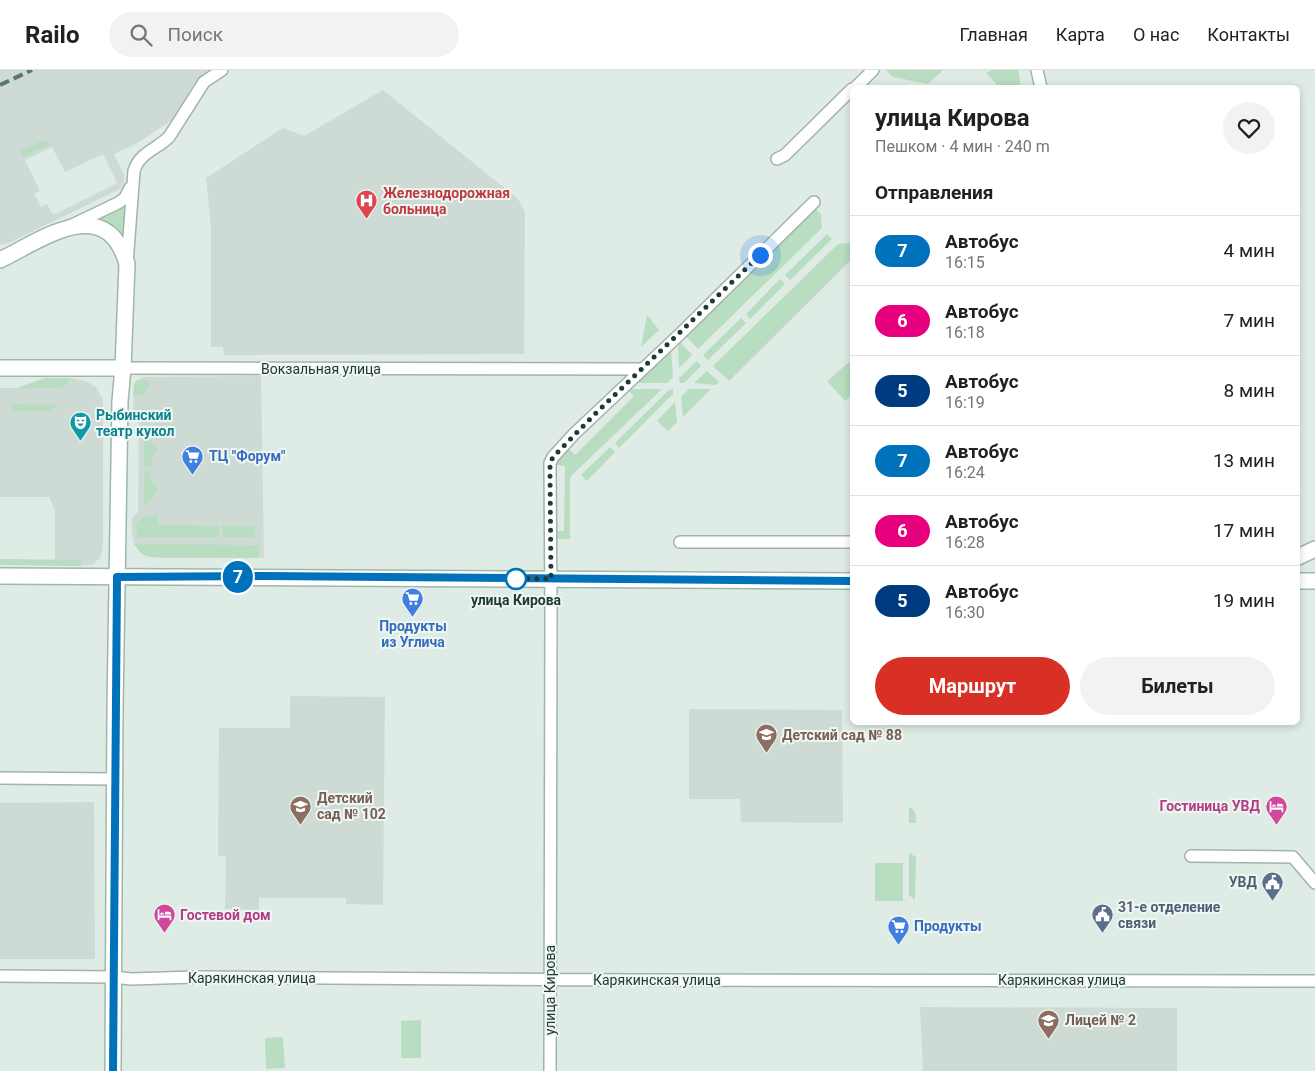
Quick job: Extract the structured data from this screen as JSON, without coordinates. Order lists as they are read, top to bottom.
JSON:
{
  "streets": {
    "street": ["Вокзальная улица", "Карякинская улица", "улица Кирова"]
  },
  "crossings": [
    ["Вокзальная улица", "улица Кирова"],
    ["Карякинская улица", "улица Кирова"]
  ],
  "places": {
    "hospital": ["Железнодорожная больница"],
    "theatre": ["Рыбинский театр кукол"],
    "supermarket": ["ТЦ \"Форум\"", "Продукты из Углича", "Продукты"],
    "other": ["улица Кирова"],
    "school or university": ["Детский сад № 88", "Детский сад № 102", "Лицей № 2"],
    "hotel": ["Гостиница УВД", "Гостевой дом"],
    "public building": ["УВД", "31-е отделение связи"]
  },
  "lines": ["bus line 7"],
  "page": {
    "header": "Railo",
    "search": "Поиск",
    "nav": [
      "Главная",
      "Карта",
      "О нас",
      "Контакты"
    ],
    "on_map": "7",
    "heading": [
      ["улица Кирова", "Пешком · 4 мин · 240 m"],
      "Отправления"
    ],
    "list": [
      {
        "mark": "7",
        "name": "Автобус",
        "note": "16:15",
        "value": "4 мин"
      },
      {
        "mark": "6",
        "name": "Автобус",
        "note": "16:18",
        "value": "7 мин"
      },
      {
        "mark": "5",
        "name": "Автобус",
        "note": "16:19",
        "value": "8 мин"
      },
      {
        "mark": "7",
        "name": "Автобус",
        "note": "16:24",
        "value": "13 мин"
      },
      {
        "mark": "6",
        "name": "Автобус",
        "note": "16:28",
        "value": "17 мин"
      },
      {
        "mark": "5",
        "name": "Автобус",
        "note": "16:30",
        "value": "19 мин"
      }
    ],
    "buttons": ["Маршрут", "Билеты"]
  }
}
